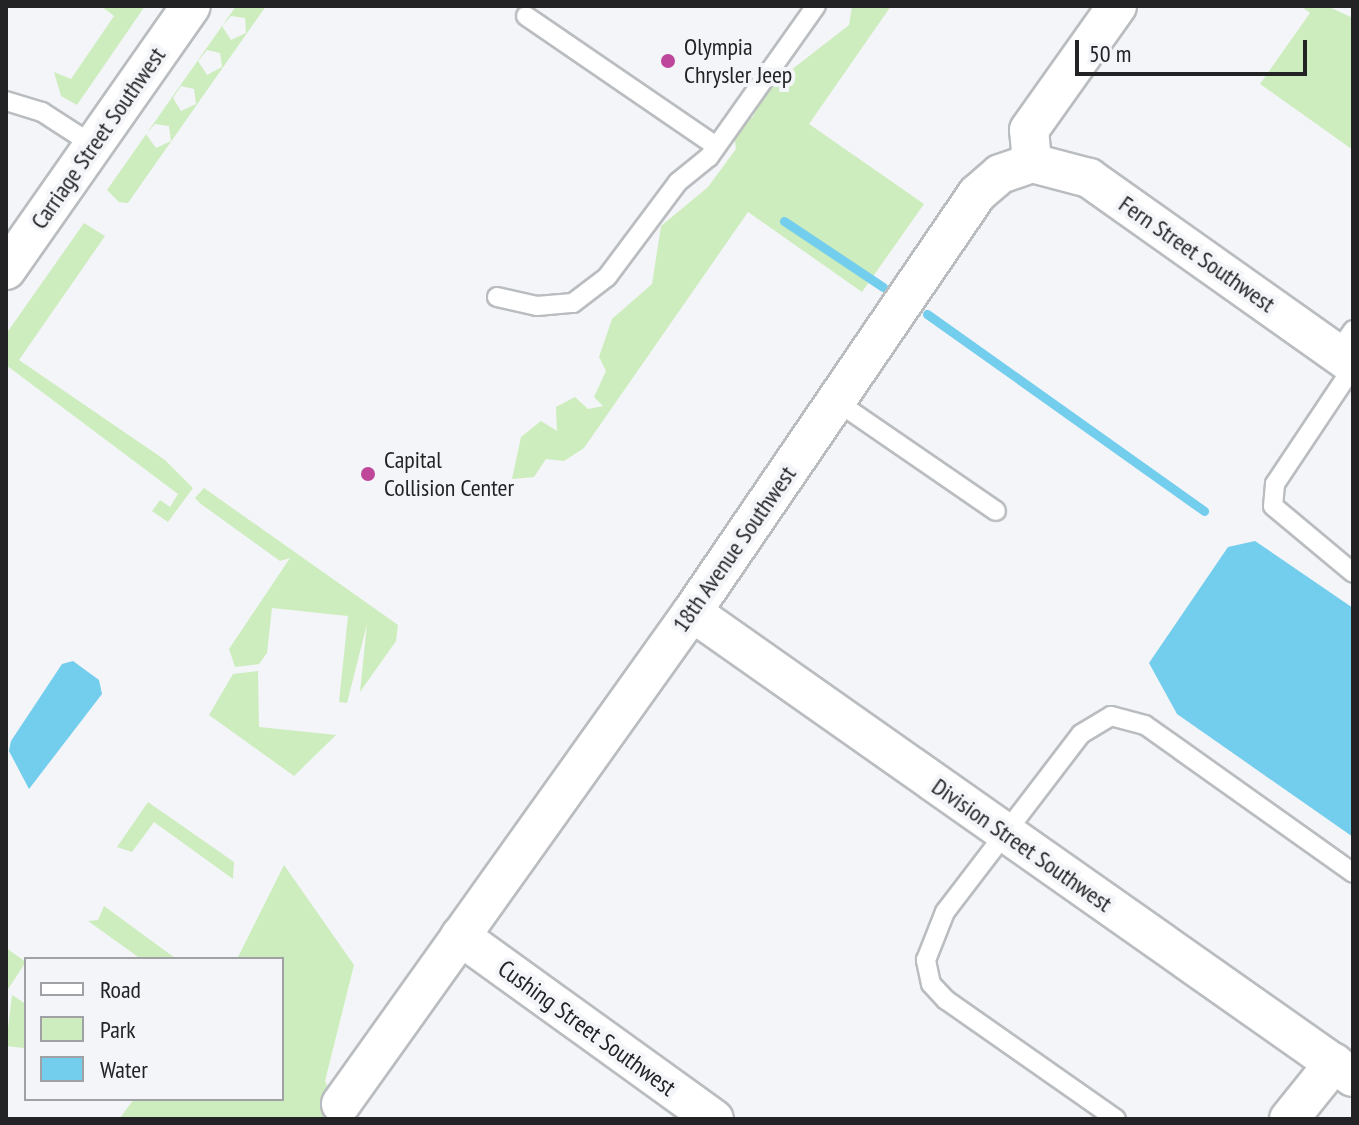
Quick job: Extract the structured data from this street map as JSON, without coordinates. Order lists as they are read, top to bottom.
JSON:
{
  "streets": {
    "street": [
      "Carriage Street Southwest",
      "Fern Street Southwest",
      "18th Avenue Southwest",
      "Division Street Southwest",
      "Cushing Street Southwest"
    ]
  },
  "crossings": [
    ["Fern Street Southwest", "18th Avenue Southwest"],
    ["18th Avenue Southwest", "Division Street Southwest"],
    ["18th Avenue Southwest", "Cushing Street Southwest"]
  ],
  "places": ["Olympia Chrysler Jeep", "Capital Collision Center"],
  "legend": ["Road", "Park", "Water"],
  "scale_bar": "50 m"
}
